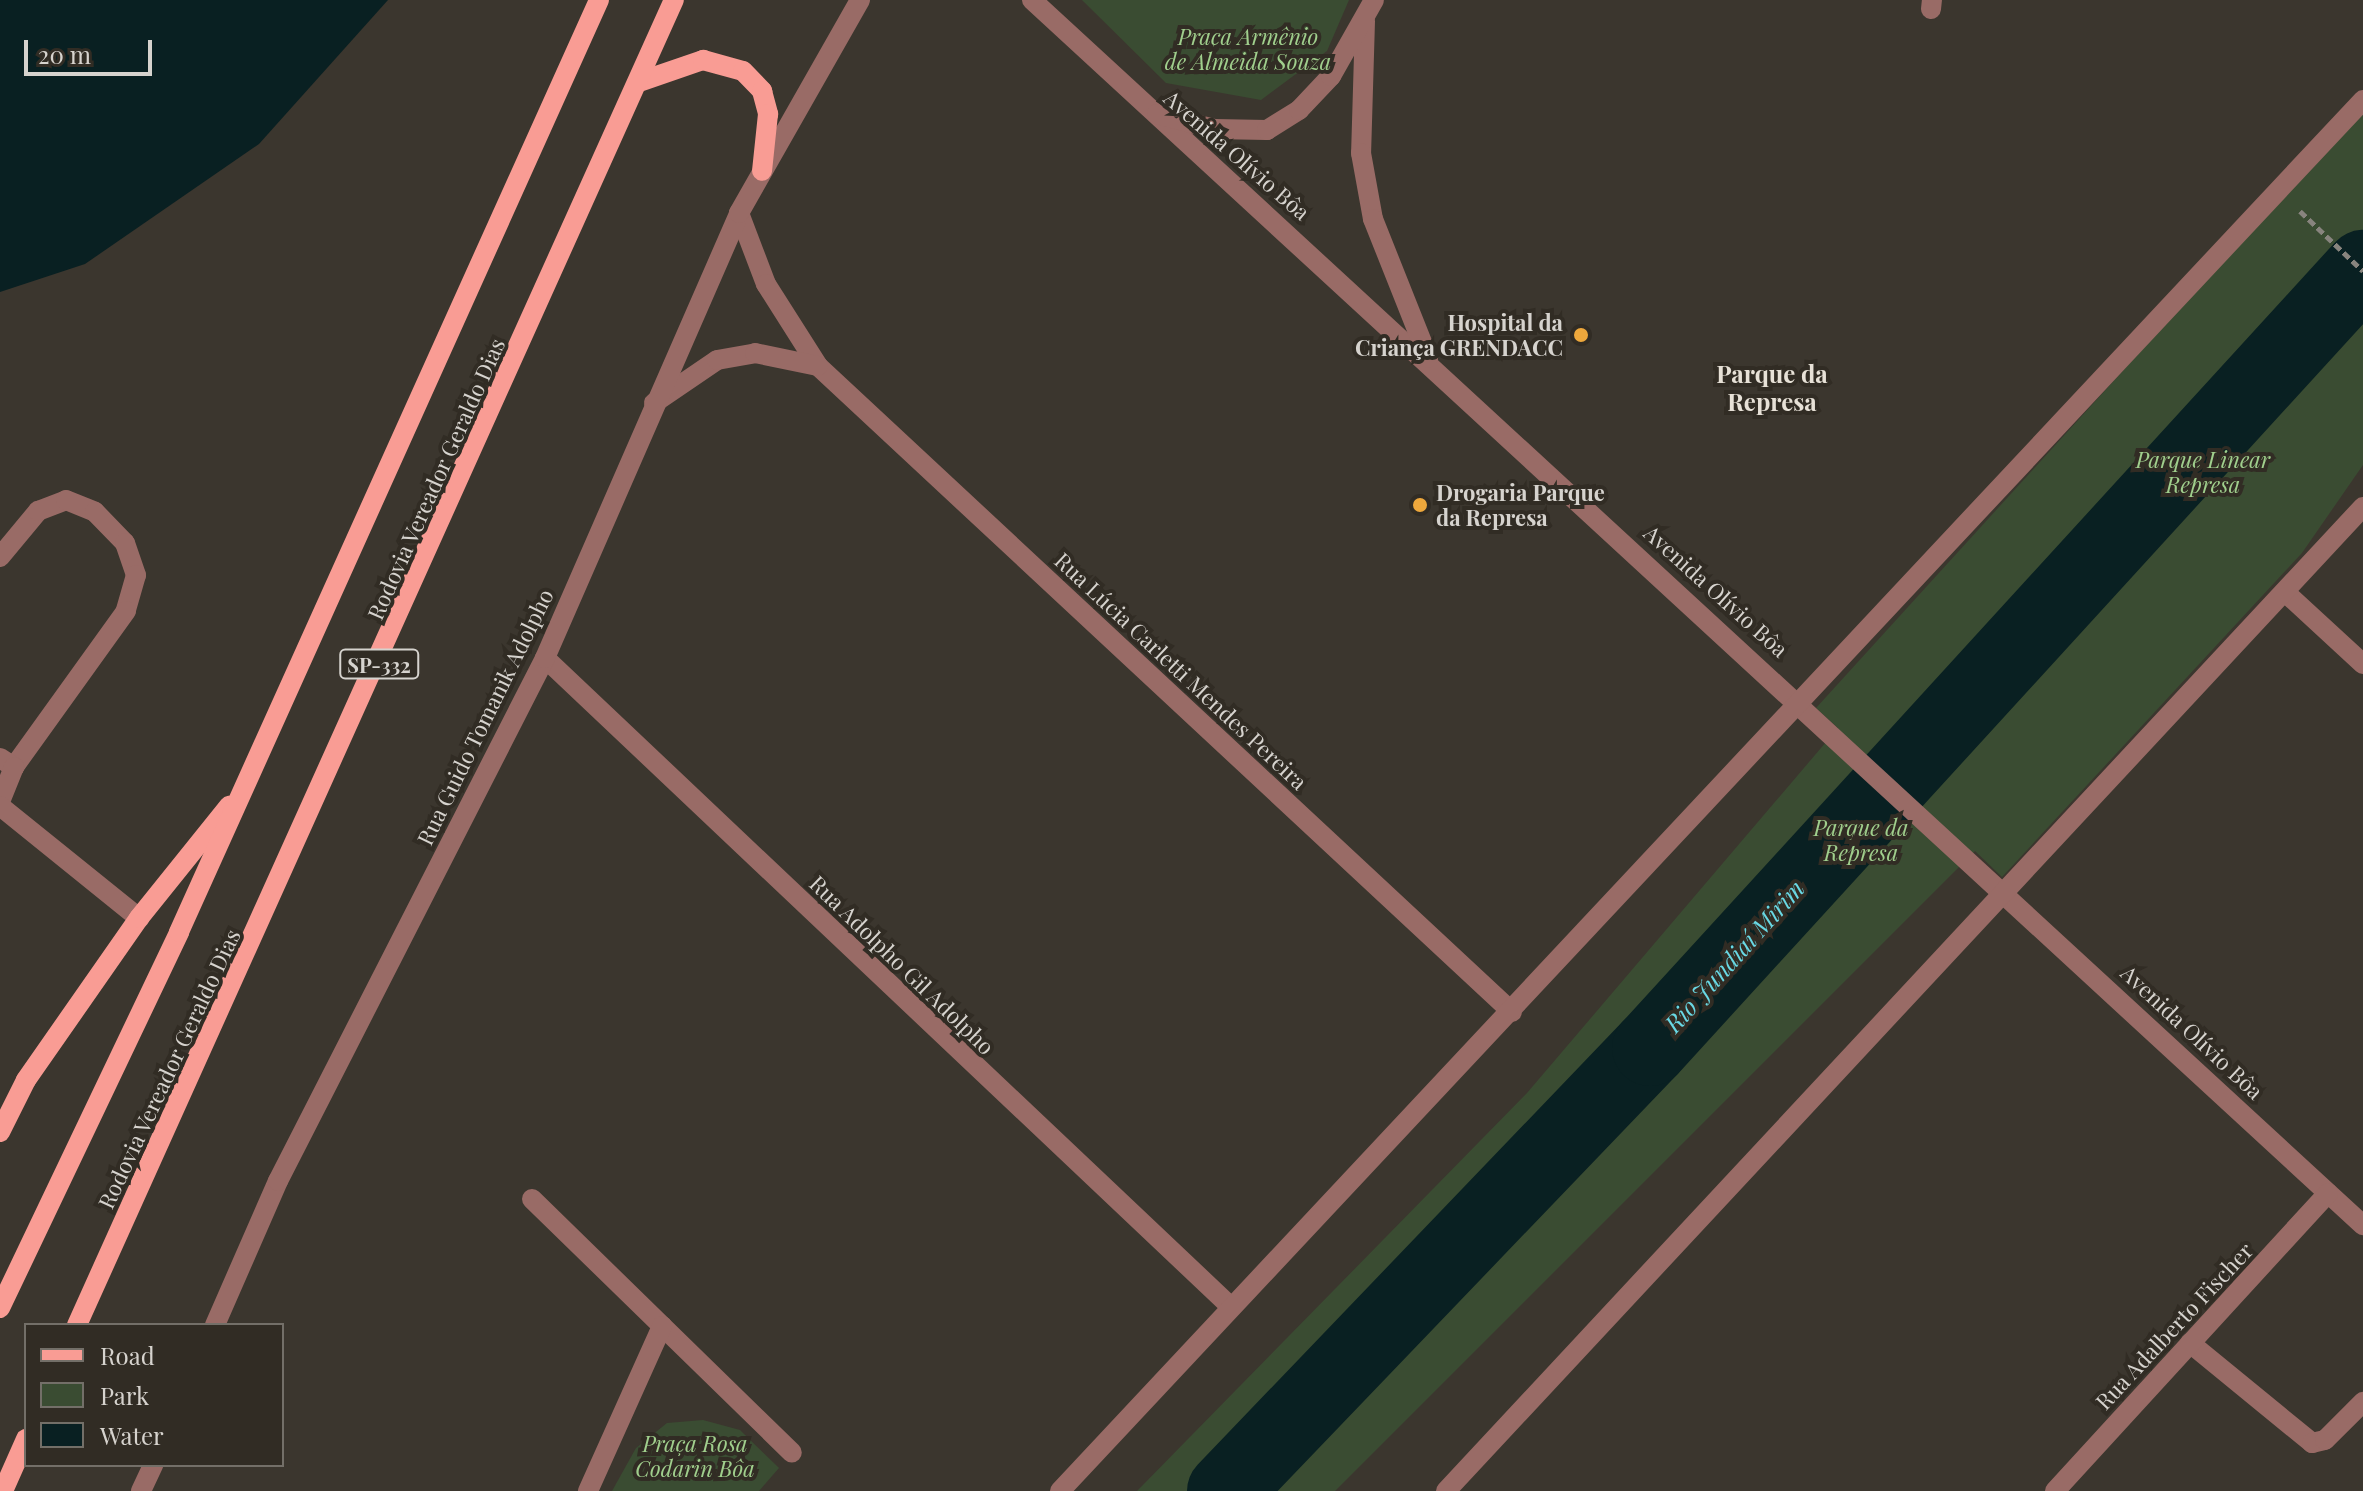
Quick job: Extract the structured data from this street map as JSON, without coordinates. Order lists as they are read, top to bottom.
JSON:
{
  "streets": {
    "main road": ["Rodovia Vereador Geraldo Dias", "SP-332"],
    "street": [
      "Avenida Olívio Bôa",
      "Rua Lúcia Carletti Mendes Pereira",
      "Rua Guido Tomanik Adolpho",
      "Rua Adolpho Gil Adolpho",
      "Rua Adalberto Fischer"
    ]
  },
  "crossings": [
    ["Avenida Olívio Bôa", "Rua Adalberto Fischer"],
    ["Rua Lúcia Carletti Mendes Pereira", "Rua Guido Tomanik Adolpho"],
    ["Rua Guido Tomanik Adolpho", "Rua Adolpho Gil Adolpho"]
  ],
  "districts": ["Parque da Represa"],
  "water": ["Rio Jundiaí Mirim"],
  "parks": [
    "Praça Armênio de Almeida Souza",
    "Parque Linear Represa",
    "Parque da Represa",
    "Praça Rosa Codarin Bôa"
  ],
  "places": ["Hospital da Criança GRENDACC", "Drogaria Parque da Represa"],
  "legend": ["Road", "Park", "Water"],
  "scale_bar": "20 m"
}
